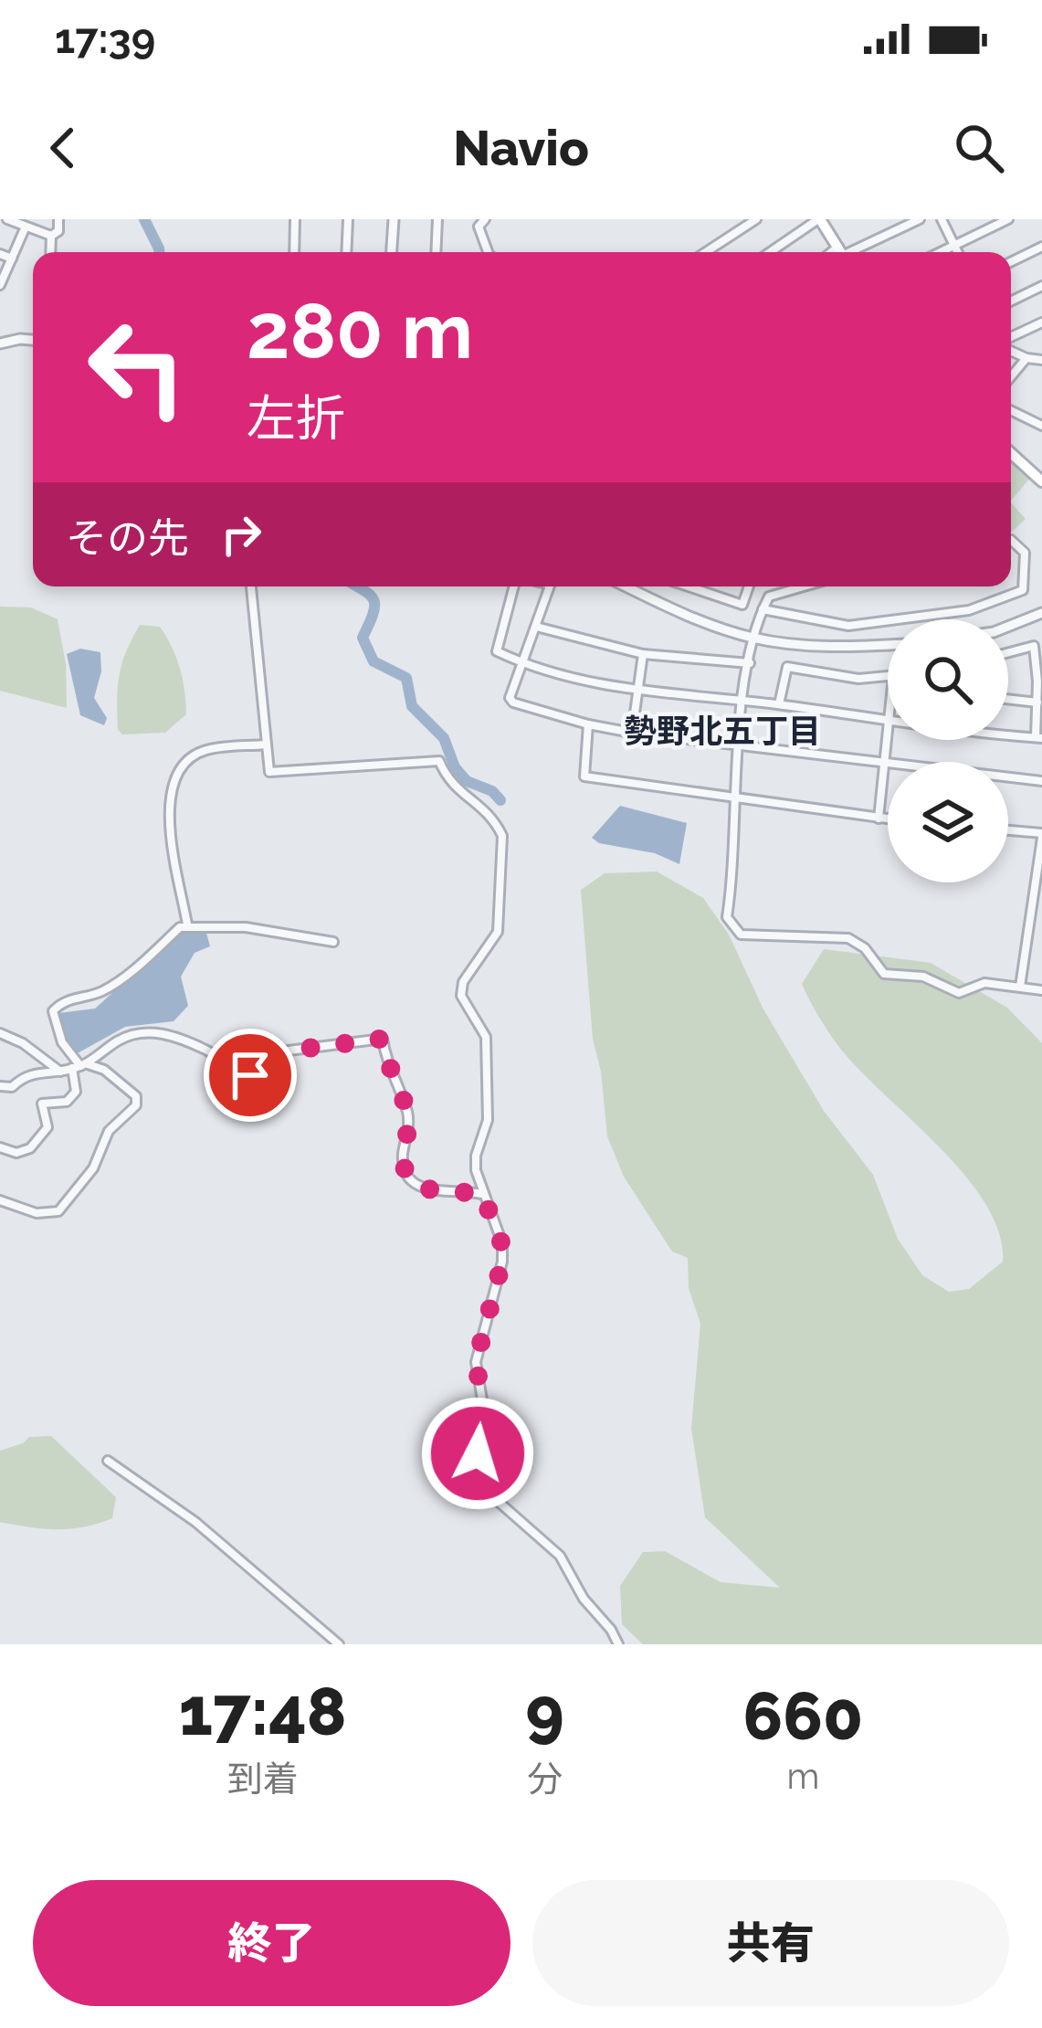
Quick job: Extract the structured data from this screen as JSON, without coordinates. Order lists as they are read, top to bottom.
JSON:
{
  "districts": ["勢野北五丁目"],
  "page": {
    "status": "17:39",
    "header": "Navio",
    "turn": ["280 m", "左折"],
    "then": "その先",
    "eta": [
      "17:48",
      "到着",
      "9",
      "分",
      "660",
      "m"
    ],
    "buttons": ["終了", "共有"]
  }
}
